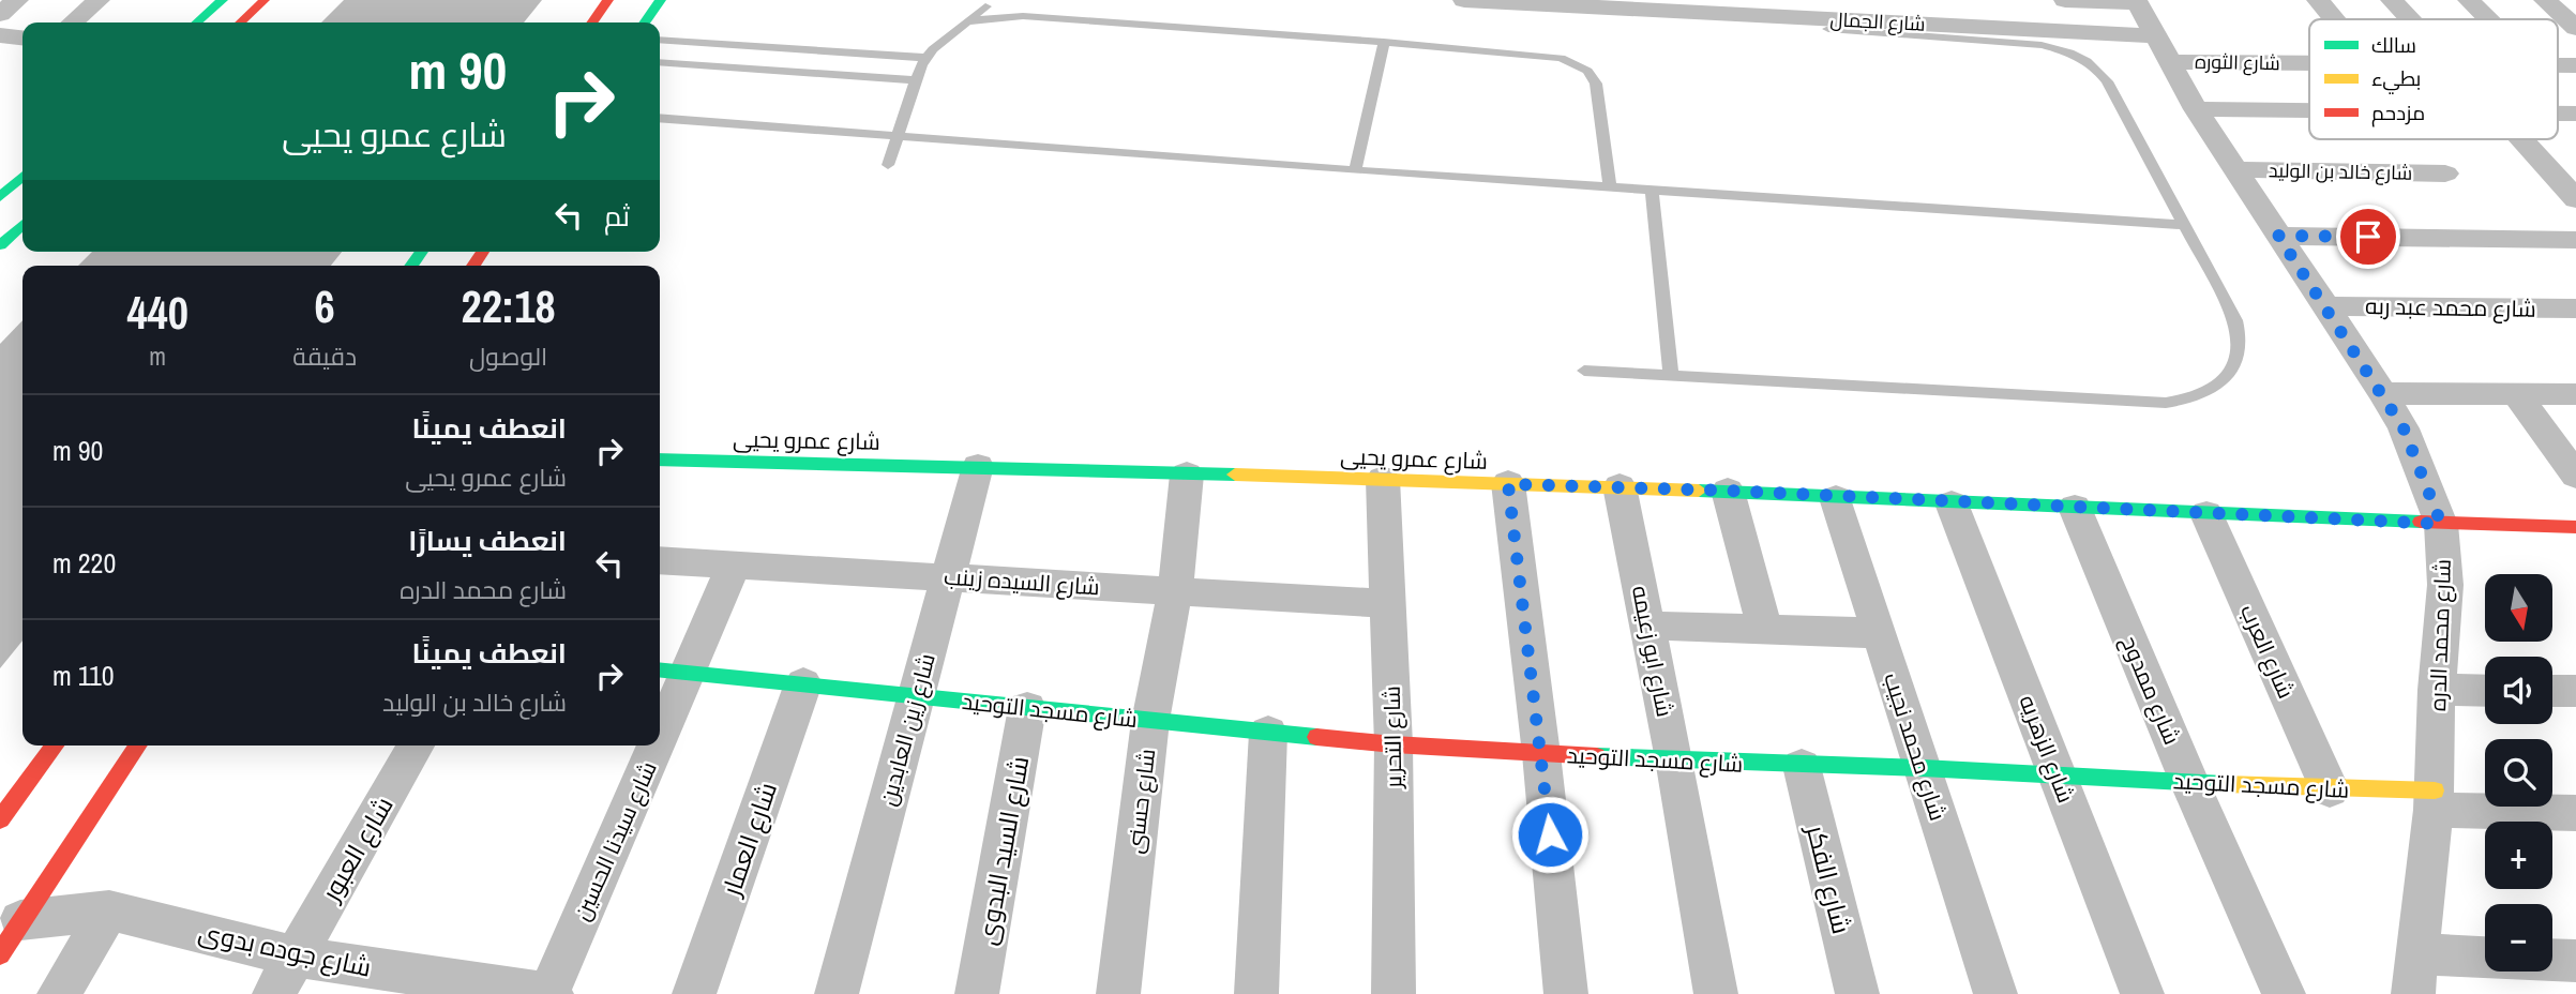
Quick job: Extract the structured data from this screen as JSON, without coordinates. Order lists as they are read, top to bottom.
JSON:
{
  "streets": {
    "street": [
      "شارع الجمال",
      "شارع الثوره",
      "شارع خالد بن الوليد",
      "شارع محمد عبد ربه",
      "شارع عمرو يحيى",
      "شارع السيده زينب",
      "شارع محمد الدره",
      "شارع ابو زعيمه",
      "شارع العرب",
      "شارع ممدوح",
      "شارع مسجد التوحيد",
      "شارع زين العابدين",
      "شارع التحرير",
      "شارع محمد نجيب",
      "شارع الزهريه",
      "شارع حسنى",
      "شارع العمار",
      "شارع سيدنا الحسين",
      "شارع العبور",
      "شارع السيد البدوى",
      "شارع الفكر",
      "شارع جوده بدوى"
    ]
  },
  "crossings": [
    ["شارع الجمال", "شارع الثوره"],
    ["شارع الجمال", "شارع محمد الدره"],
    ["شارع الثوره", "شارع محمد الدره"],
    ["شارع خالد بن الوليد", "شارع محمد الدره"],
    ["شارع محمد عبد ربه", "شارع محمد الدره"],
    ["شارع عمرو يحيى", "شارع محمد الدره"],
    ["شارع عمرو يحيى", "شارع ابو زعيمه"],
    ["شارع عمرو يحيى", "شارع العرب"],
    ["شارع عمرو يحيى", "شارع ممدوح"],
    ["شارع عمرو يحيى", "شارع زين العابدين"],
    ["شارع عمرو يحيى", "شارع التحرير"],
    ["شارع عمرو يحيى", "شارع محمد نجيب"],
    ["شارع عمرو يحيى", "شارع الزهريه"],
    ["شارع عمرو يحيى", "شارع حسنى"],
    ["شارع السيده زينب", "شارع زين العابدين"],
    ["شارع السيده زينب", "شارع التحرير"],
    ["شارع السيده زينب", "شارع حسنى"],
    ["شارع السيده زينب", "شارع سيدنا الحسين"],
    ["شارع محمد الدره", "شارع مسجد التوحيد"],
    ["شارع ابو زعيمه", "شارع مسجد التوحيد"],
    ["شارع العرب", "شارع مسجد التوحيد"],
    ["شارع ممدوح", "شارع مسجد التوحيد"],
    ["شارع مسجد التوحيد", "شارع زين العابدين"],
    ["شارع مسجد التوحيد", "شارع التحرير"],
    ["شارع مسجد التوحيد", "شارع محمد نجيب"],
    ["شارع مسجد التوحيد", "شارع الزهريه"],
    ["شارع مسجد التوحيد", "شارع حسنى"],
    ["شارع مسجد التوحيد", "شارع العمار"],
    ["شارع مسجد التوحيد", "شارع سيدنا الحسين"],
    ["شارع مسجد التوحيد", "شارع السيد البدوى"],
    ["شارع مسجد التوحيد", "شارع الفكر"],
    ["شارع سيدنا الحسين", "شارع جوده بدوى"],
    ["شارع العبور", "شارع جوده بدوى"]
  ],
  "legend": ["سالك", "بطيء", "مزدحم"],
  "north": "bottom",
  "page": {
    "turn": ["90 m", "شارع عمرو يحيى"],
    "then": "ثم",
    "eta": [
      "22:18",
      "الوصول",
      "6",
      "دقيقة",
      "440",
      "m"
    ],
    "list": [
      {
        "name": "انعطف يمينًا",
        "note": "شارع عمرو يحيى",
        "value": "90 m"
      },
      {
        "name": "انعطف يسارًا",
        "note": "شارع محمد الدره",
        "value": "220 m"
      },
      {
        "name": "انعطف يمينًا",
        "note": "شارع خالد بن الوليد",
        "value": "110 m"
      }
    ],
    "map_buttons": ["+", "−"]
  }
}
